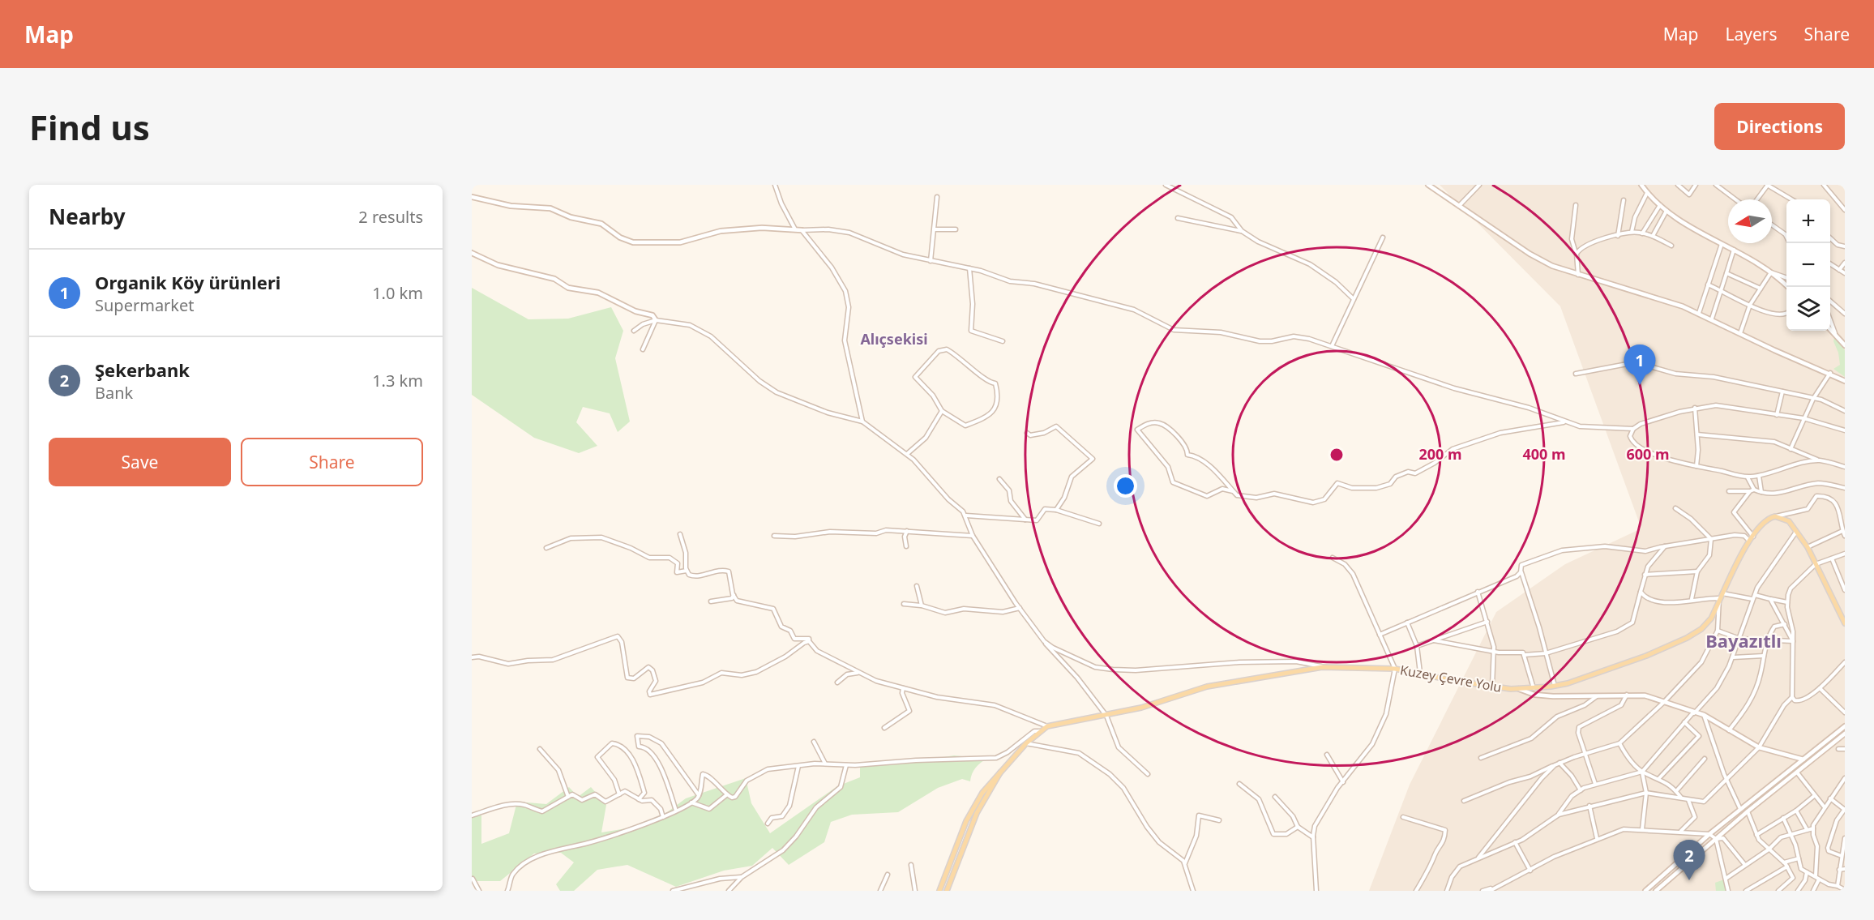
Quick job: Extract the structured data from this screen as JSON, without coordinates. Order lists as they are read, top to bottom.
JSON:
{
  "streets": {
    "main road": ["Kuzey Çevre Yolu"]
  },
  "districts": ["Alıçsekisi", "Bayazıtlı"],
  "north": "left",
  "page": {
    "header": "Map",
    "nav": ["Map", "Layers", "Share"],
    "buttons": [
      "Directions",
      ["Save", "Share"]
    ],
    "title": "Find us",
    "heading": ["Nearby", "2 results"],
    "map_buttons": ["+", "−"],
    "list": [
      {
        "mark": "1",
        "name": "Organik Köy ürünleri",
        "note": "Supermarket",
        "value": "1.0 km"
      },
      {
        "mark": "2",
        "name": "Şekerbank",
        "note": "Bank",
        "value": "1.3 km"
      }
    ],
    "pins": ["1", "2"]
  },
  "rings": ["200 m", "400 m", "600 m"]
}
